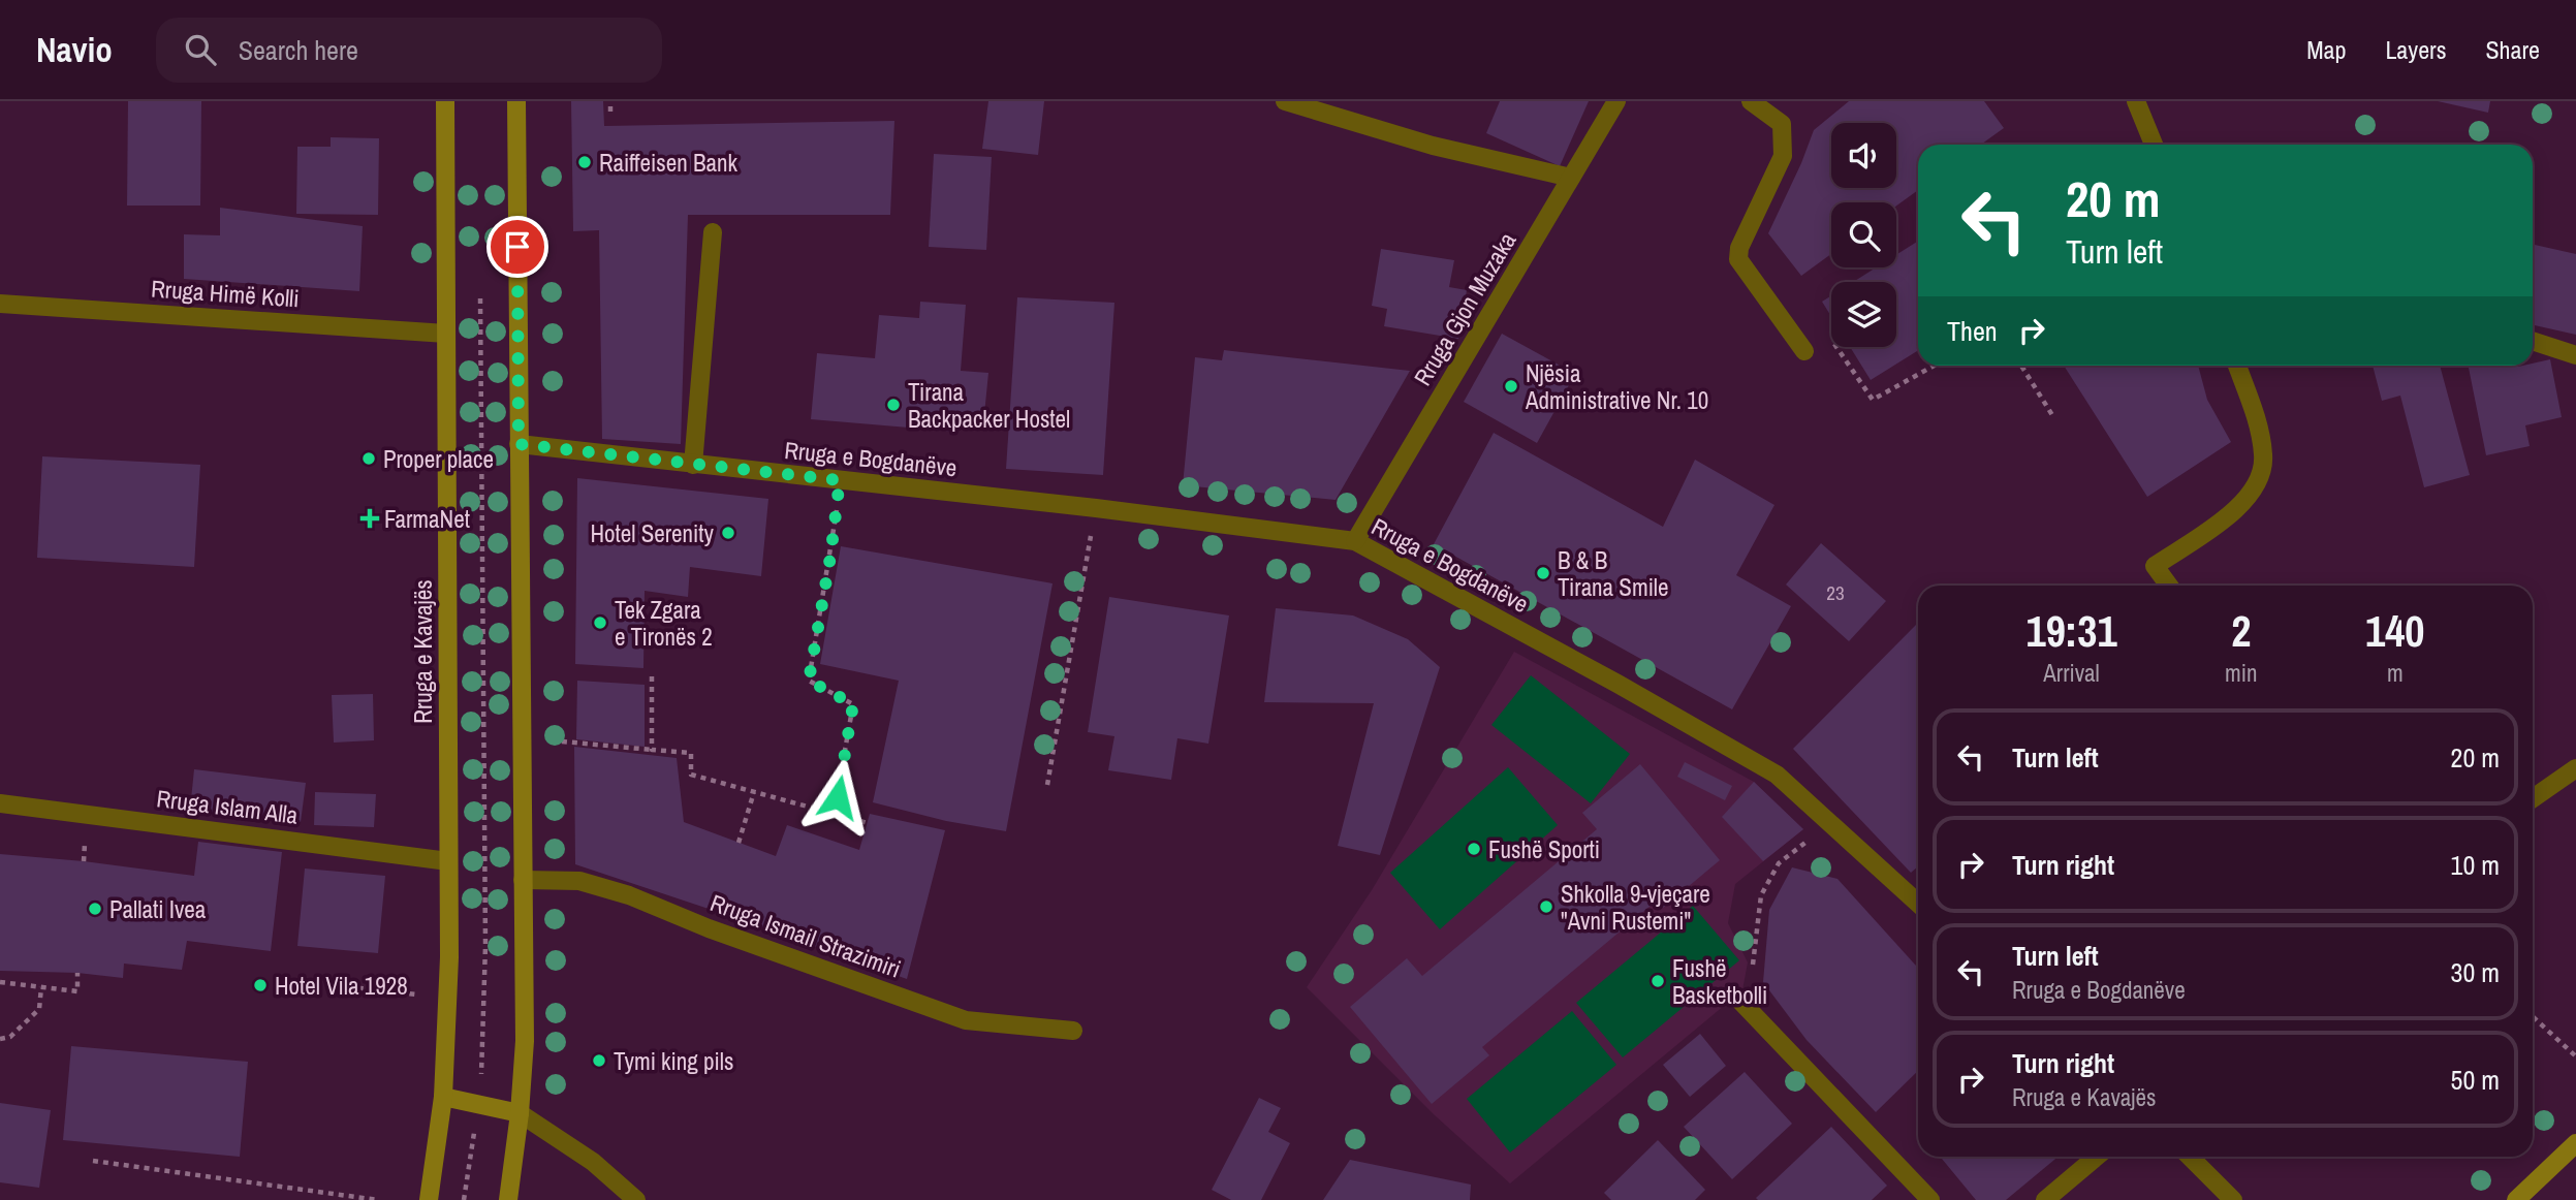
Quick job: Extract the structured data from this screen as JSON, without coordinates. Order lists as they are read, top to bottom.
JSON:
{
  "streets": {
    "main road": ["Rruga e Kavajës"],
    "street": [
      "Rruga Himë Kolli",
      "Rruga Gjon Muzaka",
      "Rruga e Bogdanëve",
      "Rruga Islam Alla",
      "Rruga Ismail Strazimiri"
    ]
  },
  "crossings": [
    ["Rruga Himë Kolli", "Rruga e Kavajës"],
    ["Rruga Gjon Muzaka", "Rruga e Bogdanëve"],
    ["Rruga e Kavajës", "Rruga Islam Alla"]
  ],
  "places": {
    "other": [
      "Raiffeisen Bank",
      "Njësia Administrative Nr. 10",
      "Tirana Backpacker Hostel",
      "Proper place",
      "Hotel Serenity",
      "B & B Tirana Smile",
      "Tek Zgara e Tironës 2",
      "Fushë Sporti",
      "Shkolla 9-vjeçare \"Avni Rustemi\"",
      "Pallati Ivea",
      "Fushë Basketbolli",
      "Hotel Vila 1928",
      "Tymi king pils"
    ],
    "health": ["FarmaNet"]
  },
  "house_numbers": ["23"],
  "page": {
    "header": "Navio",
    "search": "Search here",
    "nav": ["Map", "Layers", "Share"],
    "turn": ["20 m", "Turn left"],
    "then": "Then",
    "eta": [
      "19:31",
      "Arrival",
      "2",
      "min",
      "140",
      "m"
    ],
    "list": [
      {
        "name": "Turn left",
        "value": "20 m"
      },
      {
        "name": "Turn right",
        "value": "10 m"
      },
      {
        "name": "Turn left",
        "note": "Rruga e Bogdanëve",
        "value": "30 m"
      },
      {
        "name": "Turn right",
        "note": "Rruga e Kavajës",
        "value": "50 m"
      }
    ]
  }
}
